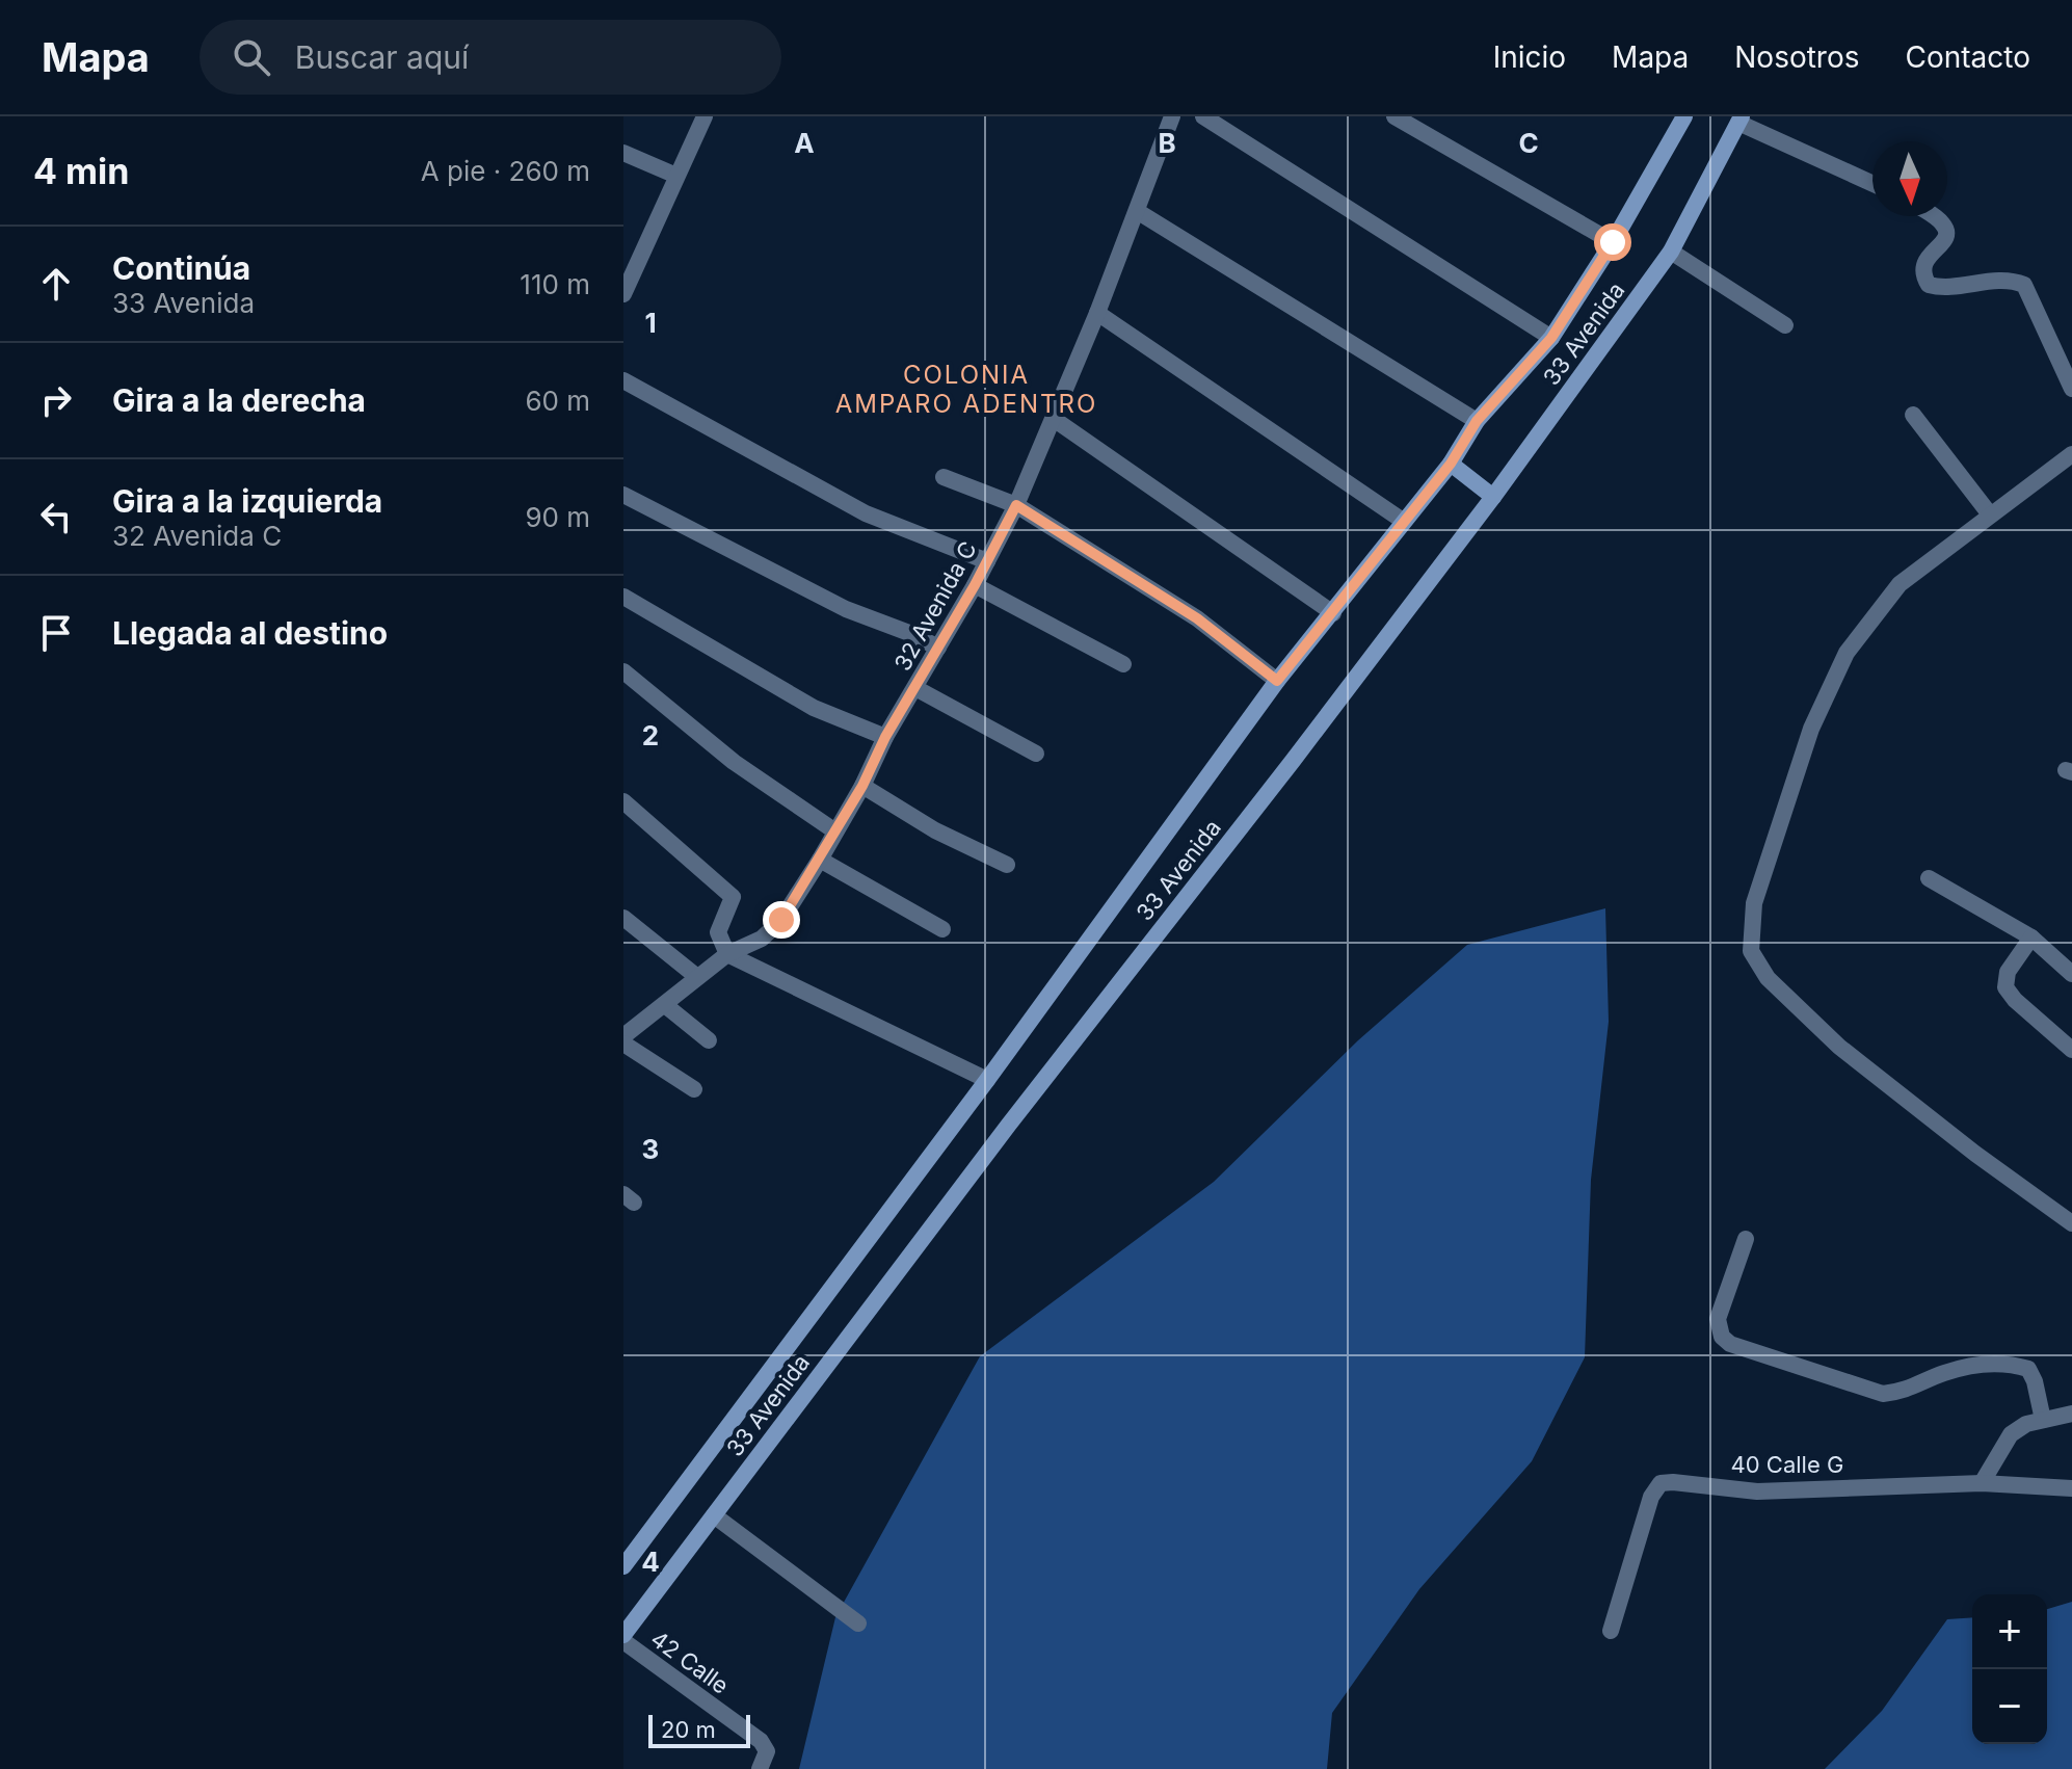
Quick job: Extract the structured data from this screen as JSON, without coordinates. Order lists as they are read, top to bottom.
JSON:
{
  "streets": {
    "street": [
      "33 Avenida",
      "32 Avenida C",
      "40 Calle G",
      "42 Calle"
    ]
  },
  "districts": ["COLONIA AMPARO ADENTRO"],
  "scale_bar": "20 m",
  "north": "bottom",
  "page": {
    "header": "Mapa",
    "search": "Buscar aquí",
    "nav": [
      "Inicio",
      "Mapa",
      "Nosotros",
      "Contacto"
    ],
    "heading": ["4 min", "A pie · 260 m"],
    "list": [
      ["Continúa", "33 Avenida", "110 m"],
      ["Gira a la derecha", "60 m"],
      ["Gira a la izquierda", "32 Avenida C", "90 m"],
      "Llegada al destino"
    ],
    "map_buttons": ["+", "−"],
    "scale": "20 m"
  },
  "grid": {
    "columns": ["A", "B", "C"],
    "rows": [
      "1",
      "2",
      "3",
      "4"
    ]
  }
}
